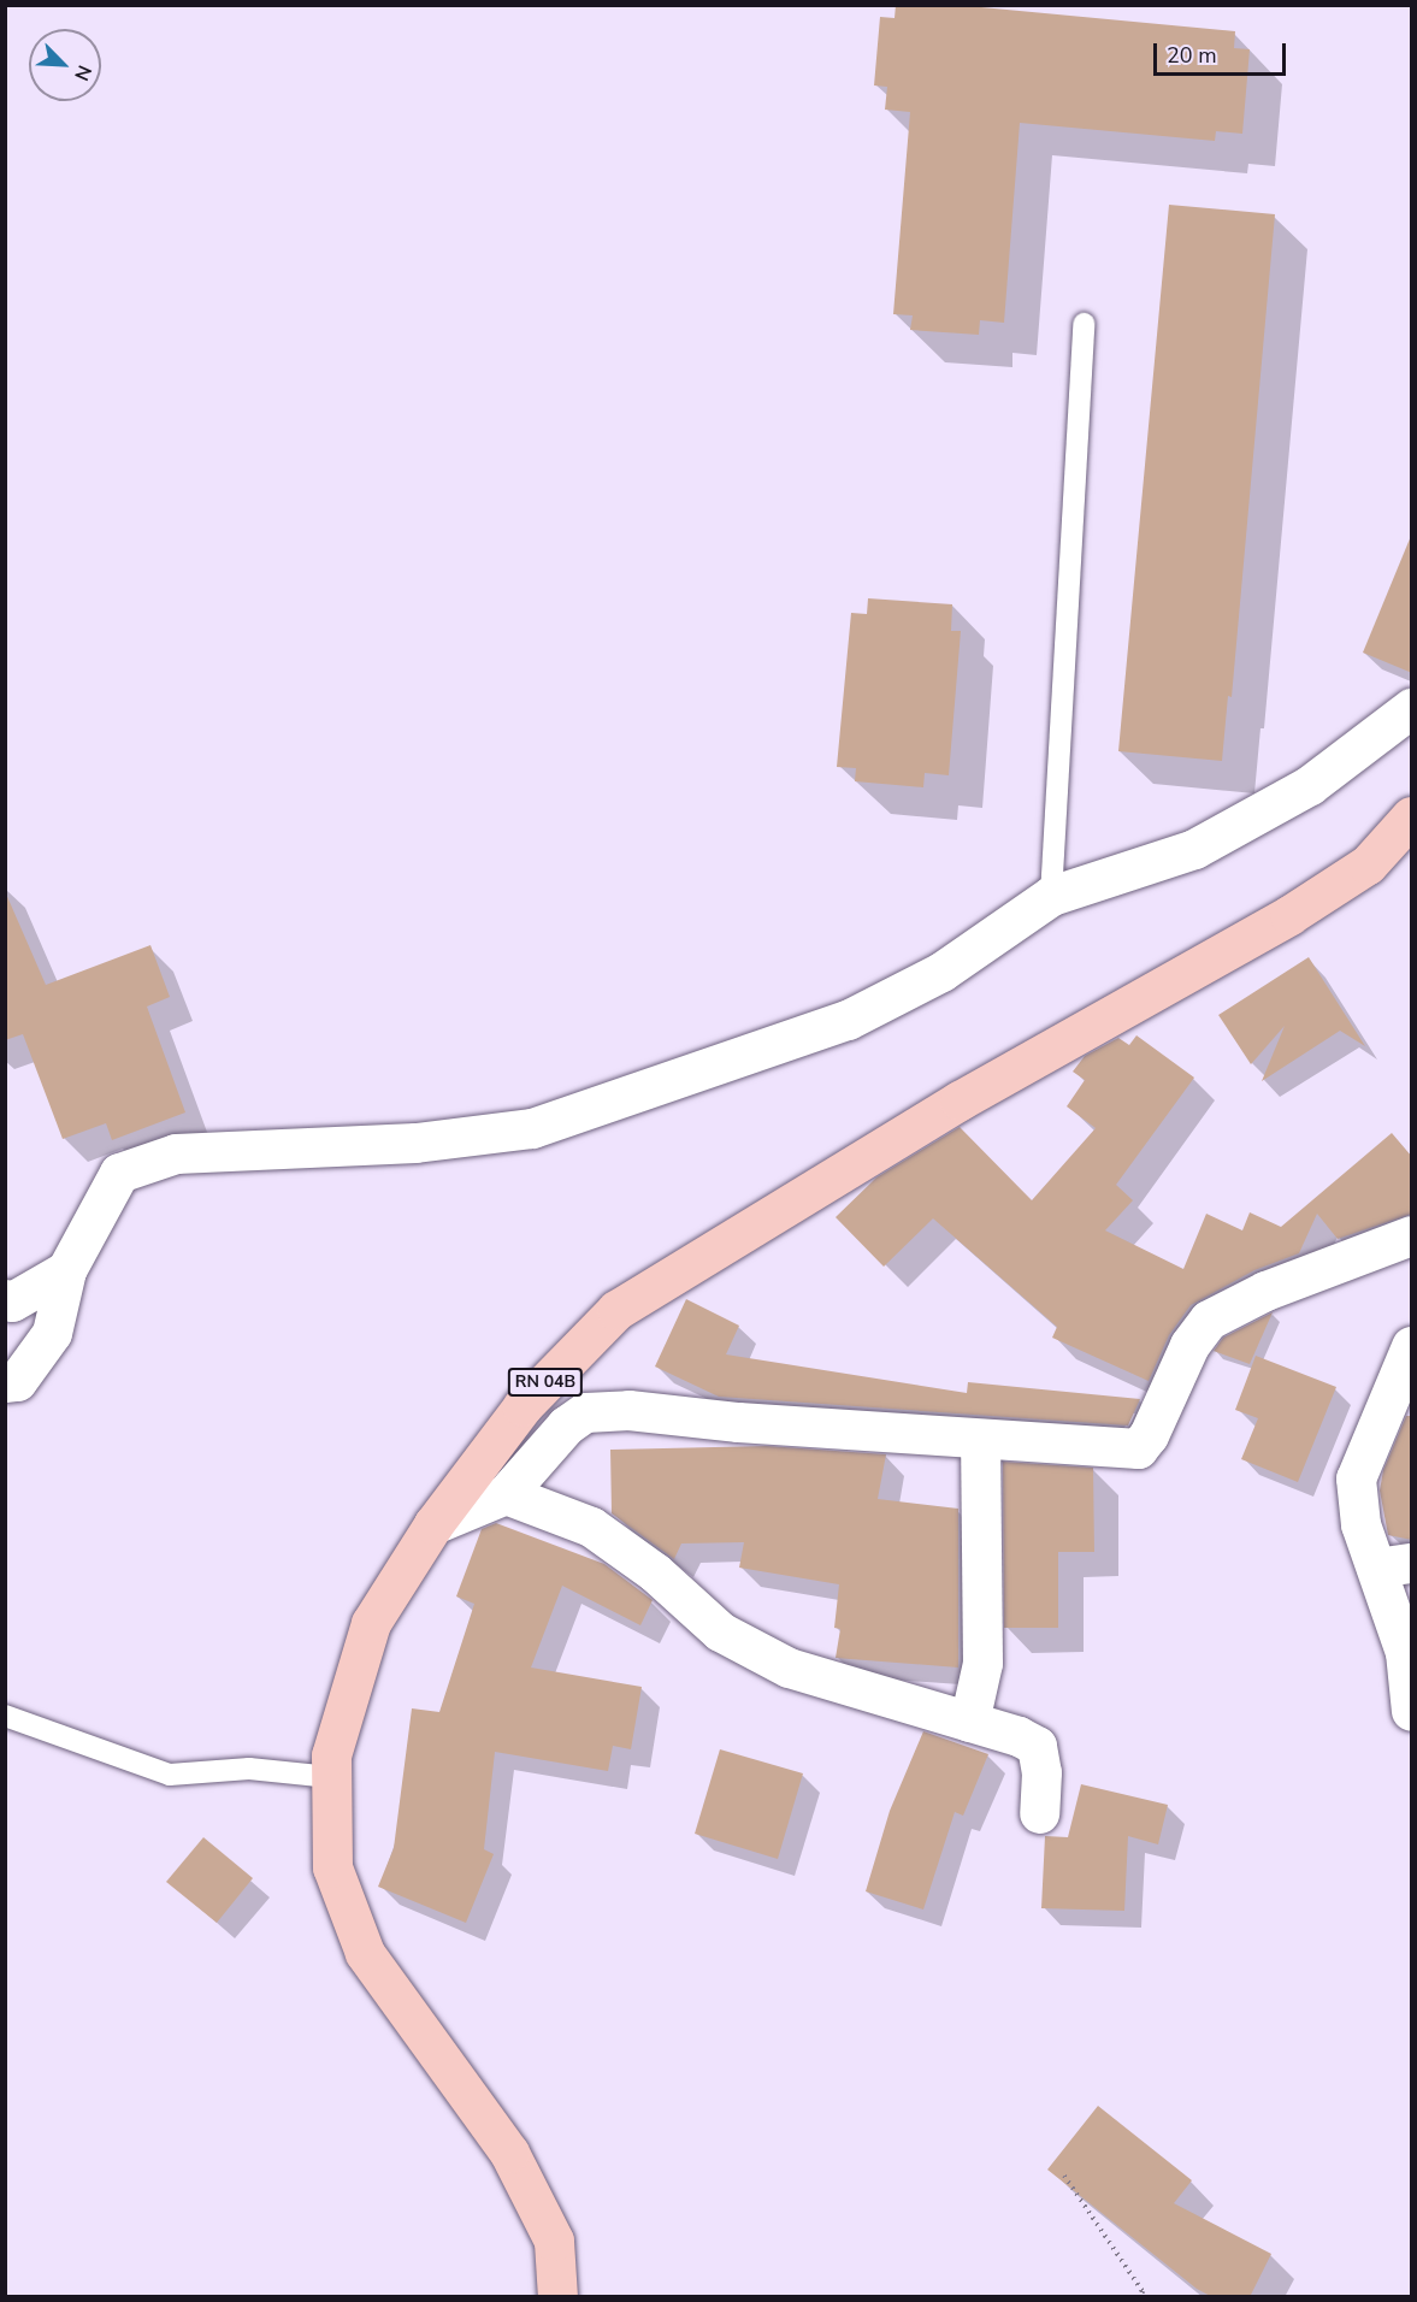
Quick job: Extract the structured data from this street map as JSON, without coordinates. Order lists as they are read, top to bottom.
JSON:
{
  "streets": {
    "main road": ["RN 04B"]
  },
  "scale_bar": "20 m",
  "north": "bottom right"
}
